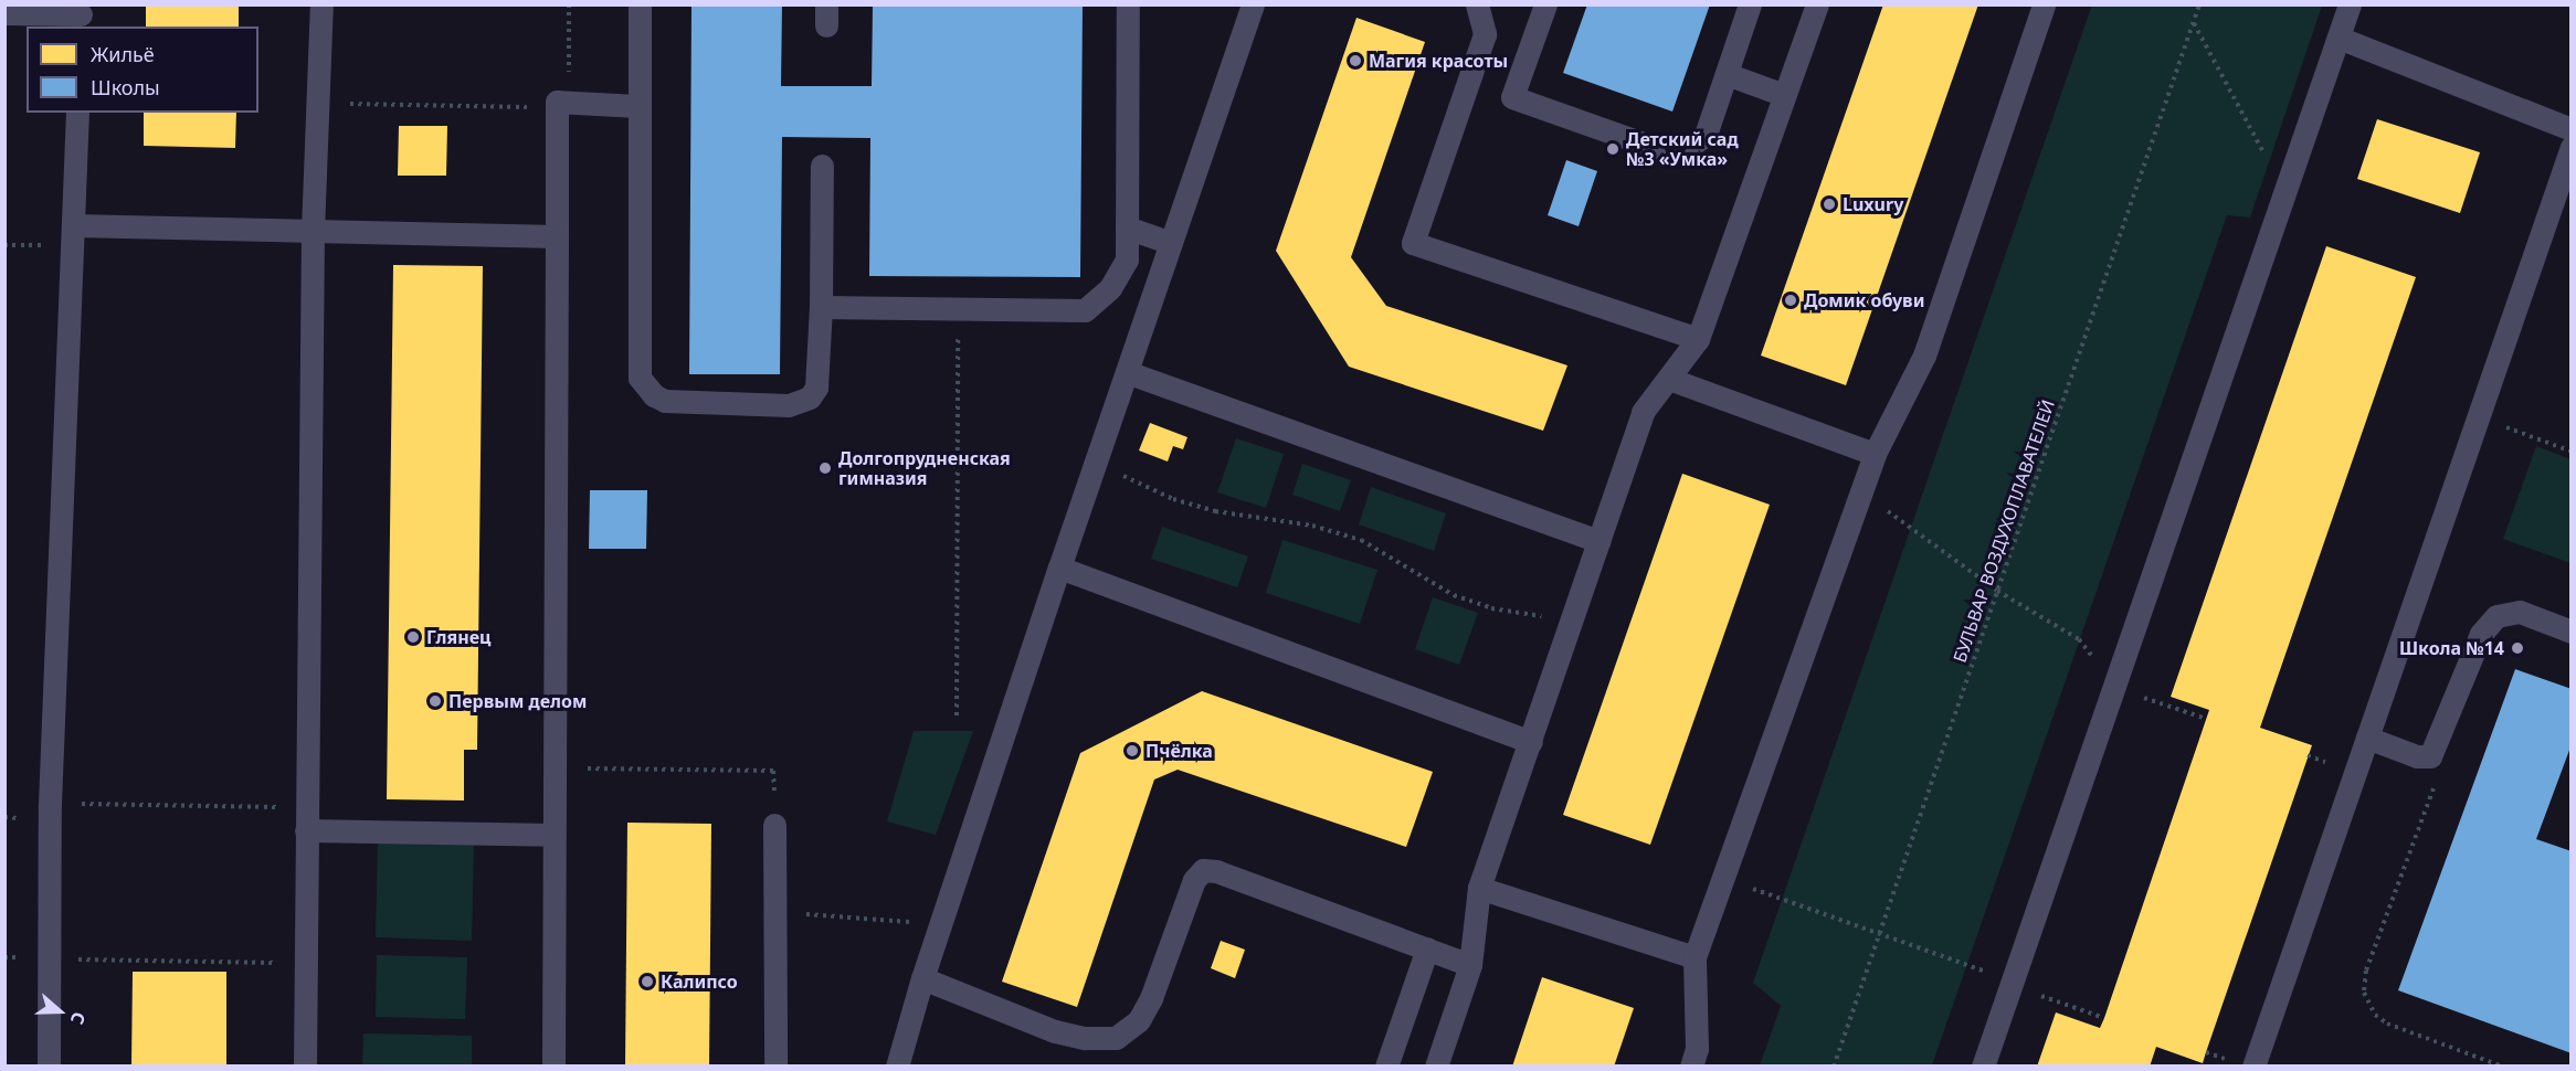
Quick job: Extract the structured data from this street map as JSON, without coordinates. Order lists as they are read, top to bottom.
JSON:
{
  "streets": {
    "path": ["БУЛЬВАР ВОЗДУХОПЛАВАТЕЛЕЙ"]
  },
  "places": [
    "Магия красоты",
    "Детский сад №3 «Умка»",
    "Luxury",
    "Домик обуви",
    "Долгопрудненская гимназия",
    "Глянец",
    "Школа №14",
    "Первым делом",
    "Пчёлка",
    "Калипсо"
  ],
  "legend": ["Жильё", "Школы"],
  "north": "right"
}
